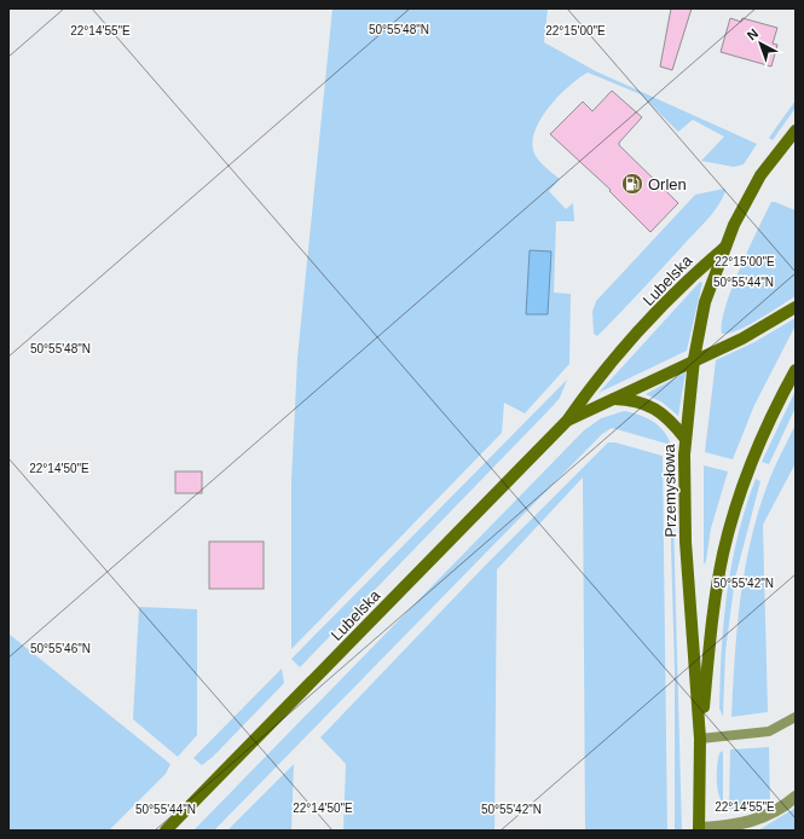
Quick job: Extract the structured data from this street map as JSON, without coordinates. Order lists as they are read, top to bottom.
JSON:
{
  "streets": {
    "street": ["Lubelska", "Przemysłowa"]
  },
  "crossings": [
    ["Lubelska", "Przemysłowa"]
  ],
  "places": {
    "fuel station": ["Orlen"]
  },
  "north": "top left",
  "coordinates": [
    "50°55'48\"N",
    "22°14'55\"E",
    "22°15'00\"E",
    "50°55'44\"N",
    "22°14'50\"E",
    "50°55'42\"N",
    "50°55'46\"N"
  ]
}
